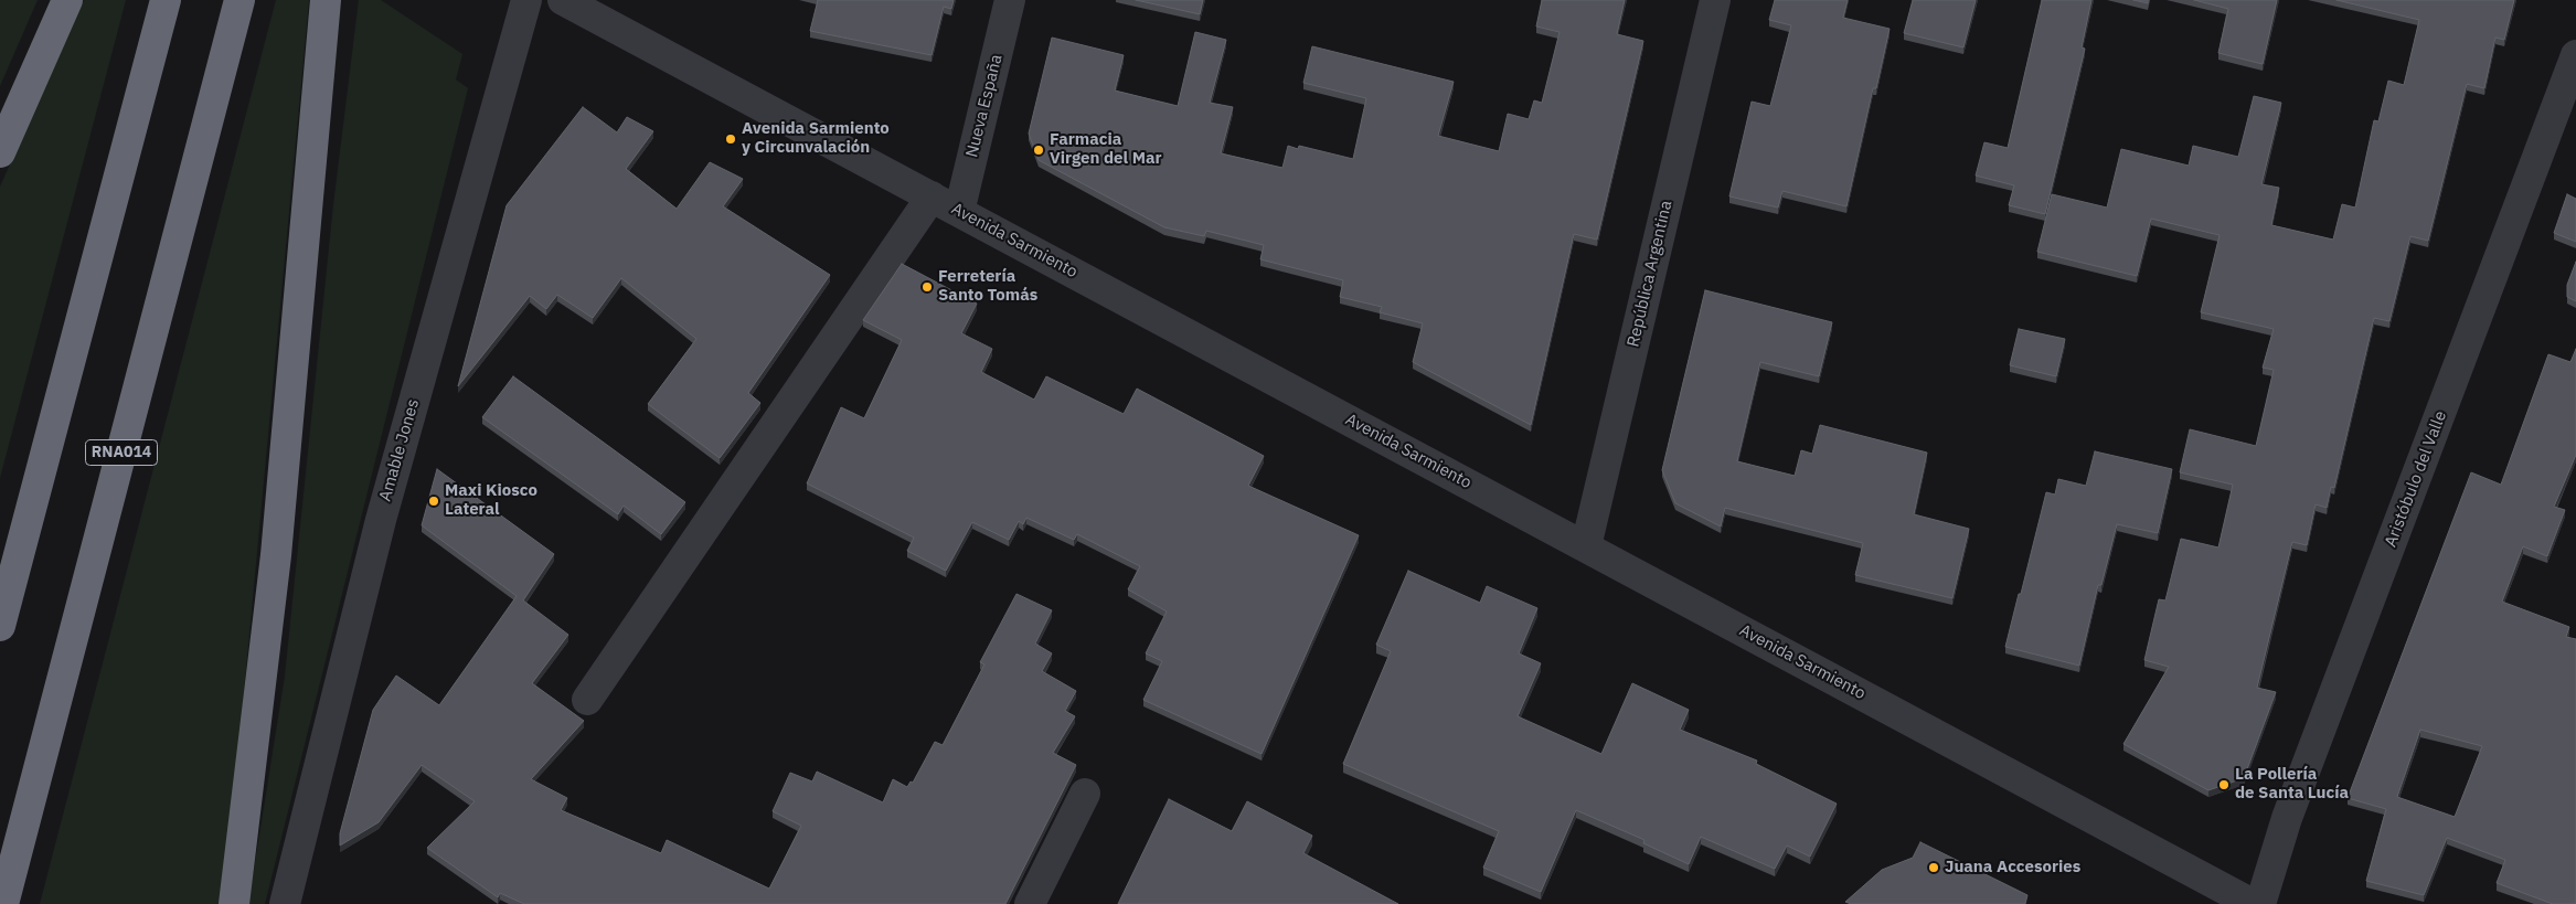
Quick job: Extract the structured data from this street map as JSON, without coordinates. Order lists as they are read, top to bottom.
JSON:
{
  "streets": {
    "highway": ["RNA014"],
    "street": [
      "Nueva España",
      "Avenida Sarmiento",
      "República Argentina",
      "Amable Jones",
      "Aristóbulo del Valle"
    ]
  },
  "crossings": [
    ["Nueva España", "Avenida Sarmiento"],
    ["Avenida Sarmiento", "República Argentina"]
  ],
  "places": [
    "Avenida Sarmiento y Circunvalación",
    "Farmacia Virgen del Mar",
    "Ferretería Santo Tomás",
    "Maxi Kiosco Lateral",
    "La Pollería de Santa Lucía",
    "Juana Accesories"
  ]
}
